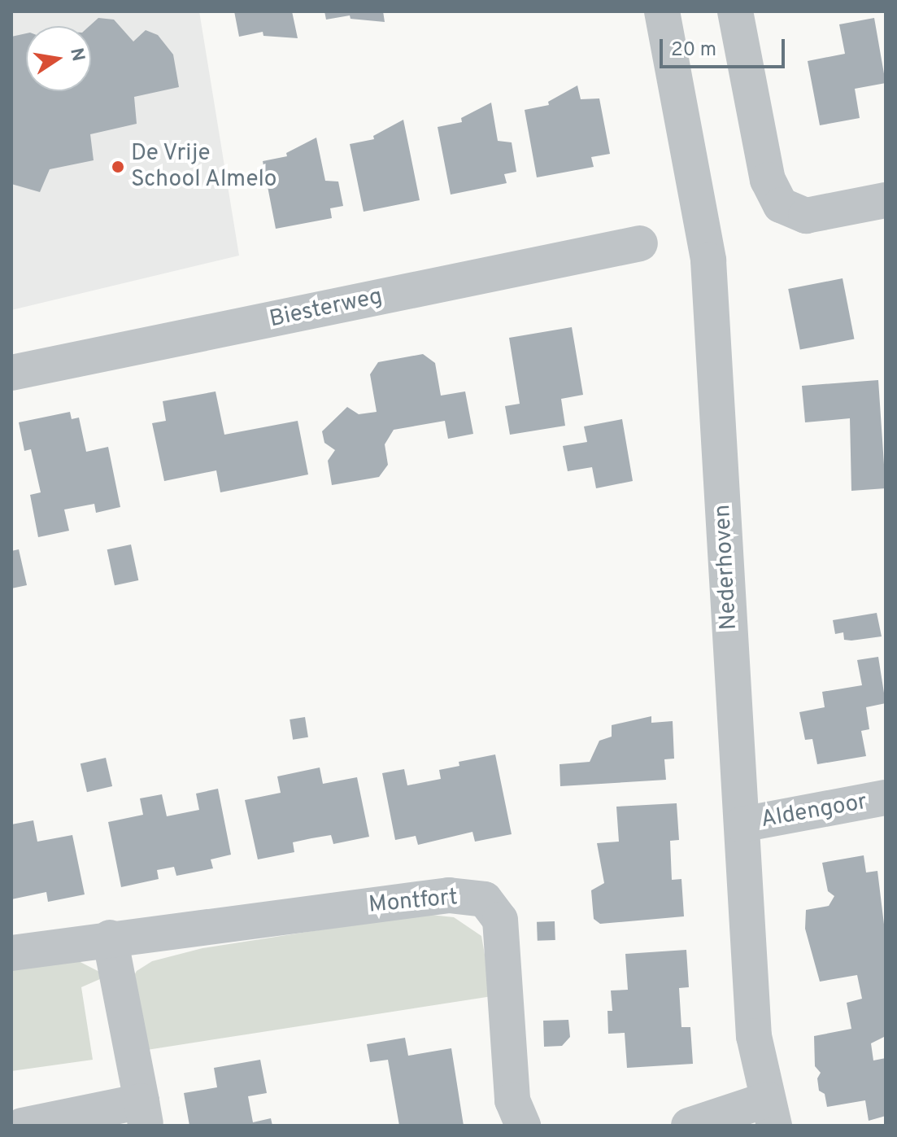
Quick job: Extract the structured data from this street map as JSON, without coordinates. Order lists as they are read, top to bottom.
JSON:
{
  "streets": {
    "street": [
      "Biesterweg",
      "Nederhoven",
      "Aldengoor",
      "Montfort"
    ]
  },
  "crossings": [
    ["Nederhoven", "Aldengoor"]
  ],
  "places": ["De Vrije School Almelo"],
  "scale_bar": "20 m",
  "north": "right"
}
